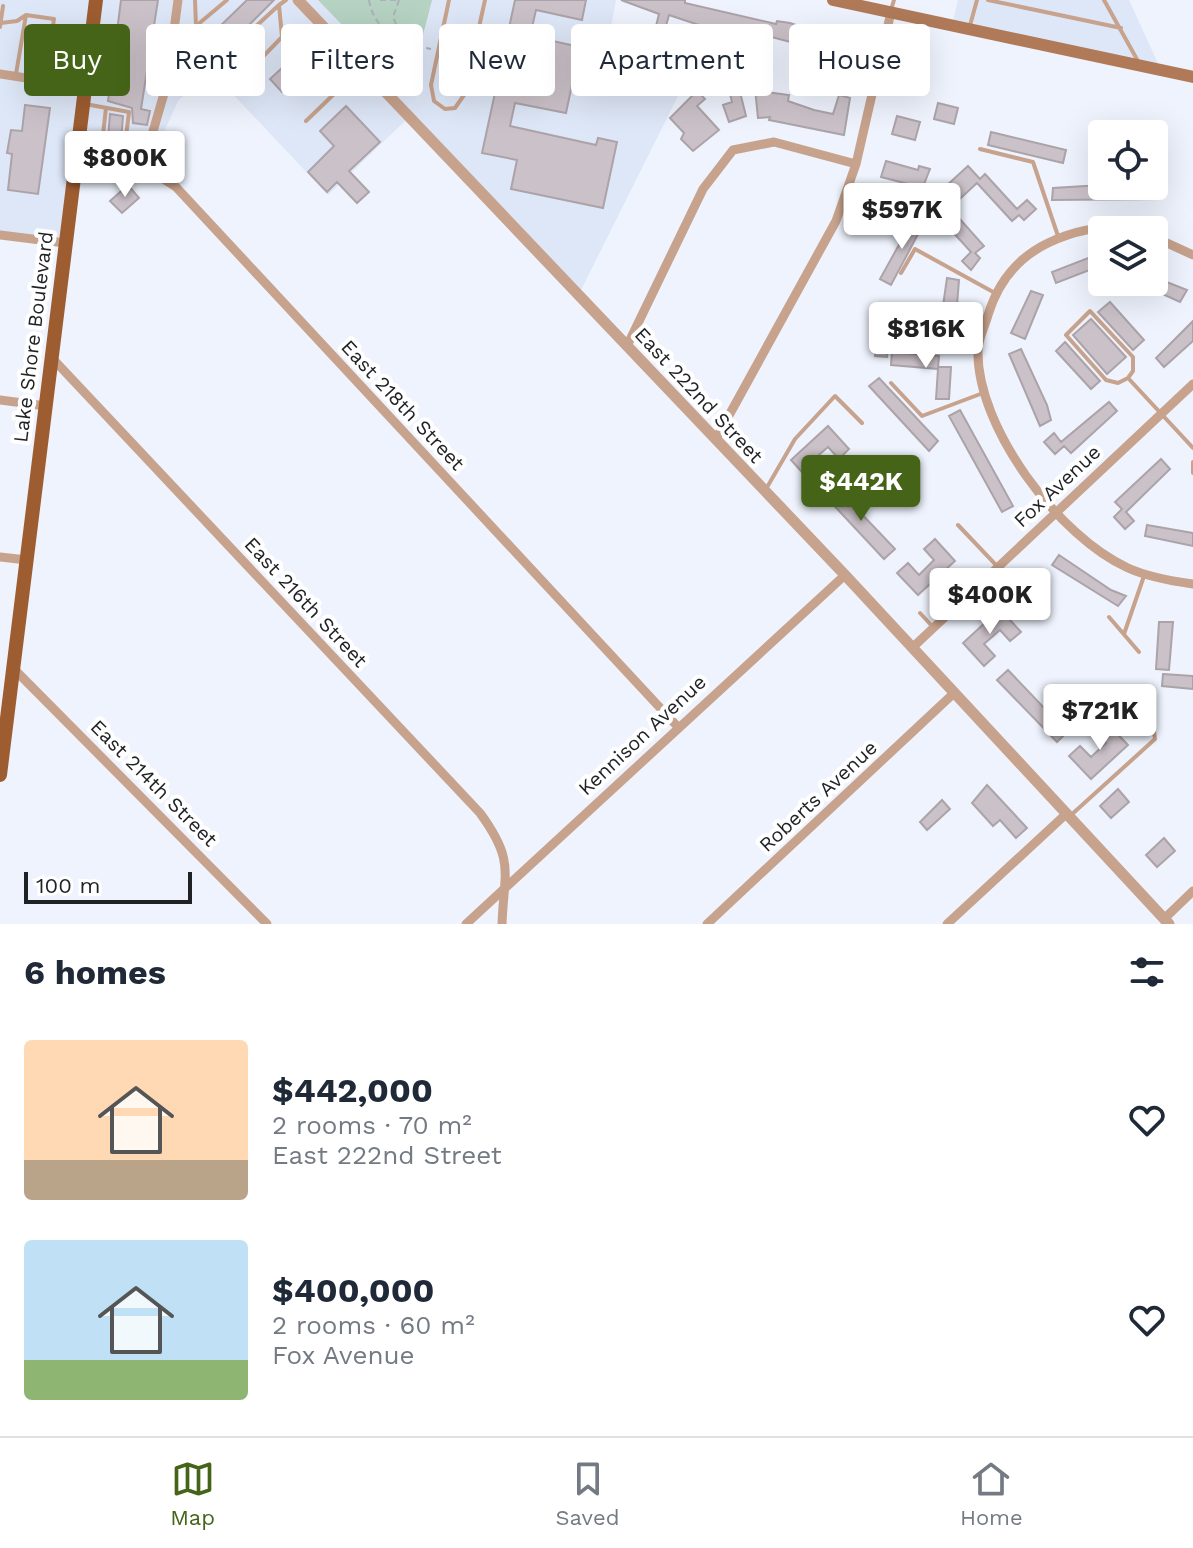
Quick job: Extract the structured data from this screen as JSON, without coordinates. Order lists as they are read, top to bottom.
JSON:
{
  "streets": {
    "main road": ["Lake Shore Boulevard"],
    "street": [
      "East 222nd Street",
      "East 218th Street",
      "Fox Avenue",
      "East 216th Street",
      "Kennison Avenue",
      "East 214th Street",
      "Roberts Avenue"
    ]
  },
  "crossings": [
    ["Lake Shore Boulevard", "East 218th Street"],
    ["Lake Shore Boulevard", "East 216th Street"],
    ["Lake Shore Boulevard", "East 214th Street"],
    ["East 222nd Street", "Fox Avenue"],
    ["East 222nd Street", "Kennison Avenue"],
    ["East 222nd Street", "Roberts Avenue"],
    ["East 218th Street", "Kennison Avenue"],
    ["East 216th Street", "Kennison Avenue"]
  ],
  "scale_bar": "100 m",
  "page": {
    "chip": [
      "Buy",
      "Rent",
      "Filters",
      "New",
      "Apartment",
      "House"
    ],
    "price": [
      "$800K",
      "$597K",
      "$816K",
      "$442K",
      "$400K",
      "$721K"
    ],
    "scale": "100 m",
    "heading": "6 homes",
    "list": [
      {
        "name": "$442,000",
        "note": "2 rooms · 70 m² · East 222nd Street"
      },
      {
        "name": "$400,000",
        "note": "2 rooms · 60 m² · Fox Avenue"
      }
    ],
    "tabs": ["Map", "Saved", "Home"]
  }
}
